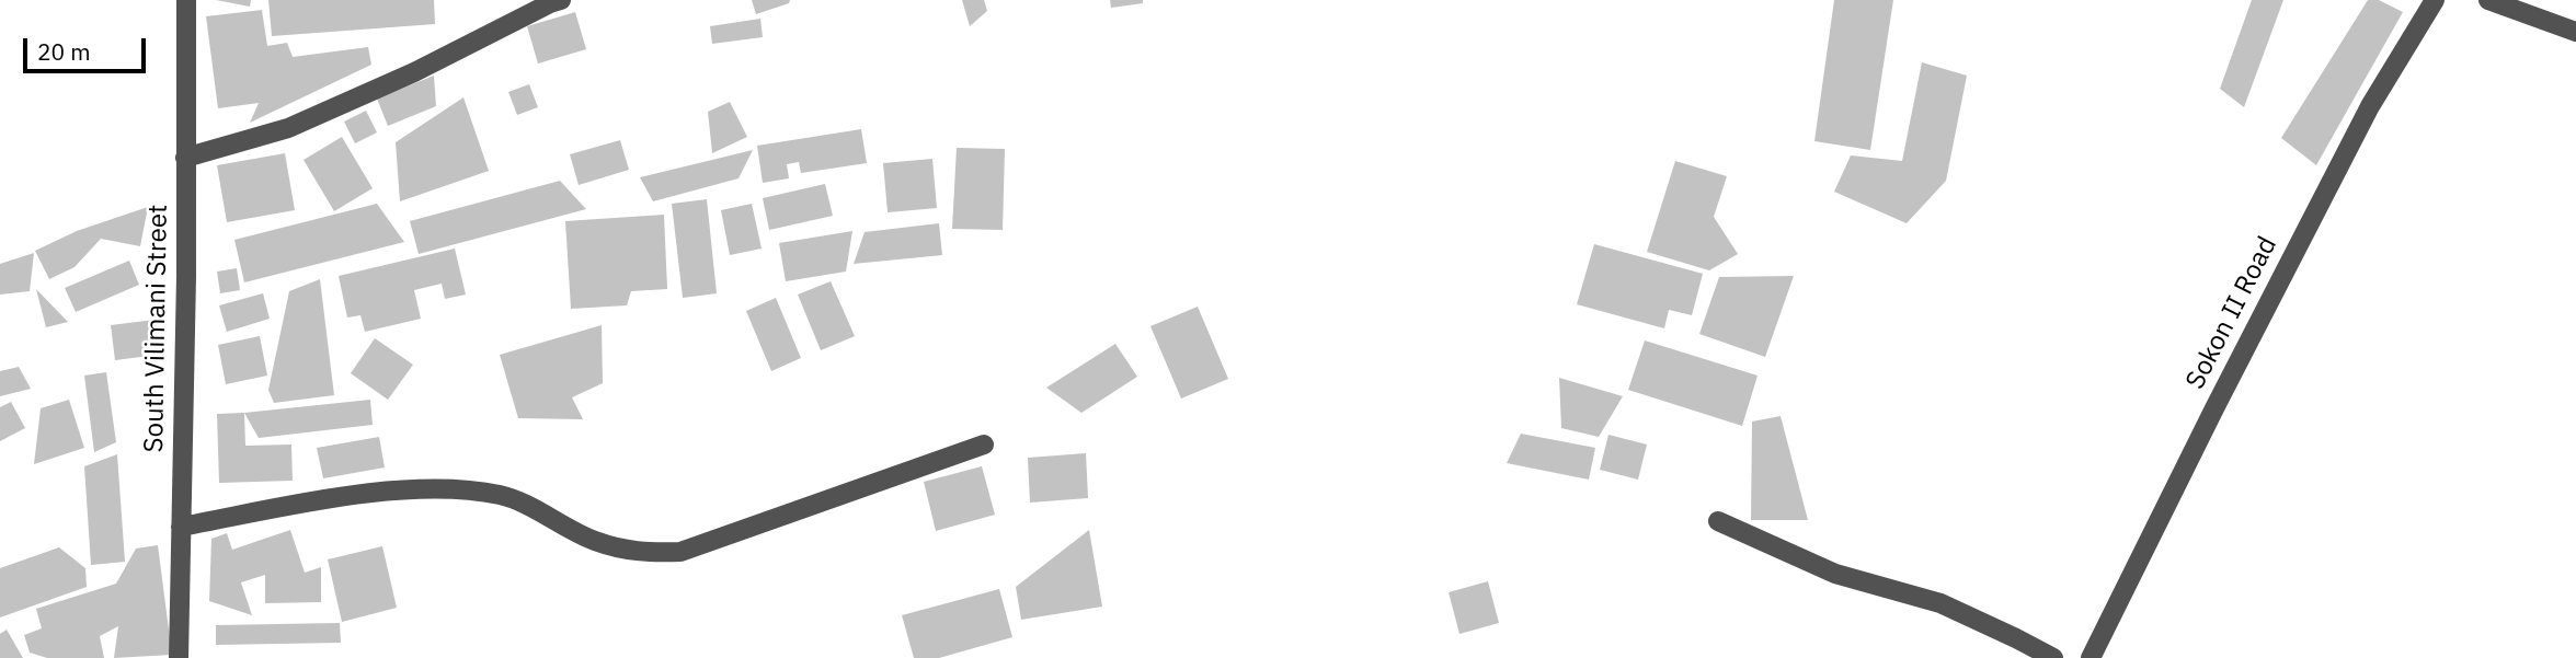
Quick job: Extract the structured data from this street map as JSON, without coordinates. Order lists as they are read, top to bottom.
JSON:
{
  "streets": {
    "street": ["Sokon II Road", "South Vilimani Street"]
  },
  "scale_bar": "20 m"
}
